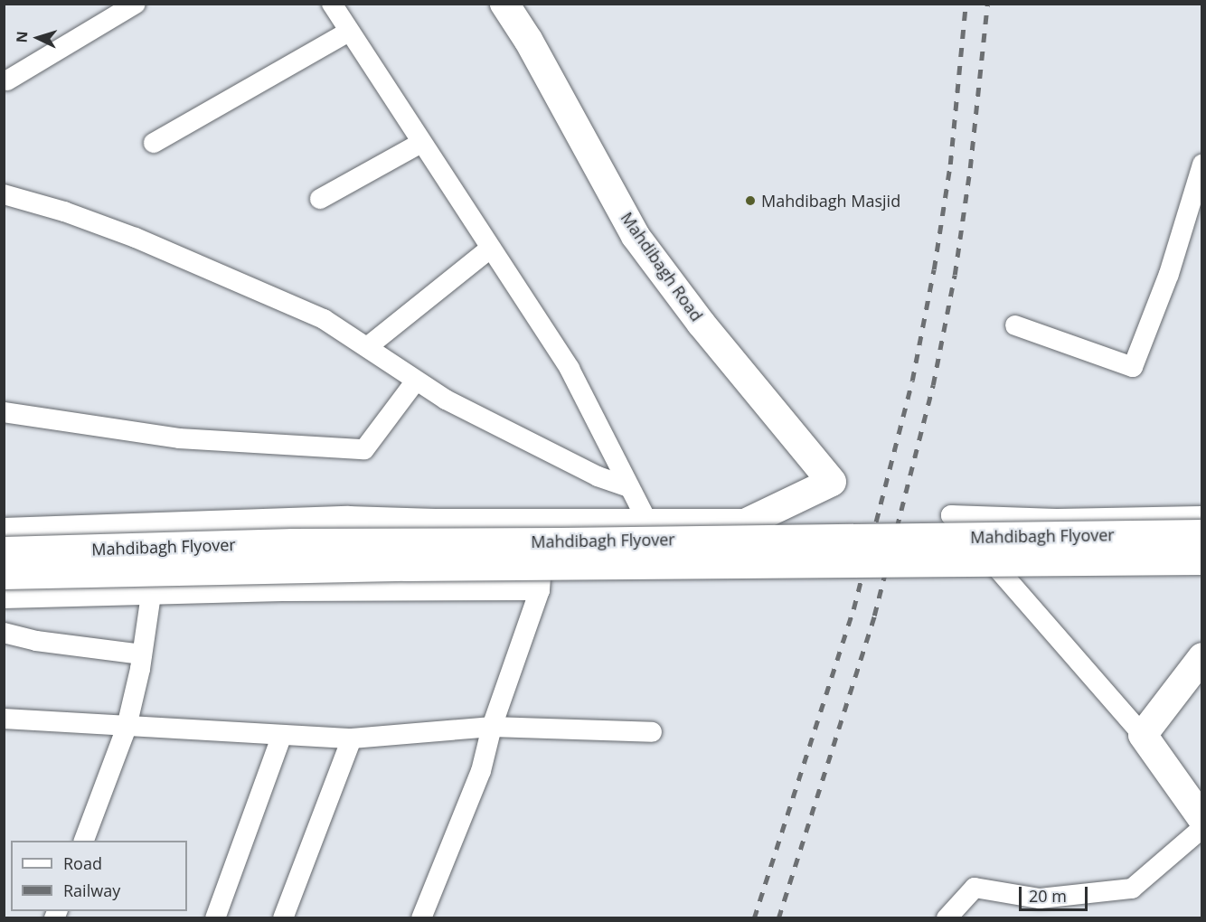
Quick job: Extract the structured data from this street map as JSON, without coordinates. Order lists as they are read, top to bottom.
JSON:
{
  "streets": {
    "main road": ["Mahdibagh Road", "Mahdibagh Flyover"]
  },
  "places": ["Mahdibagh Masjid"],
  "legend": ["Road", "Railway"],
  "scale_bar": "20 m",
  "north": "left"
}
